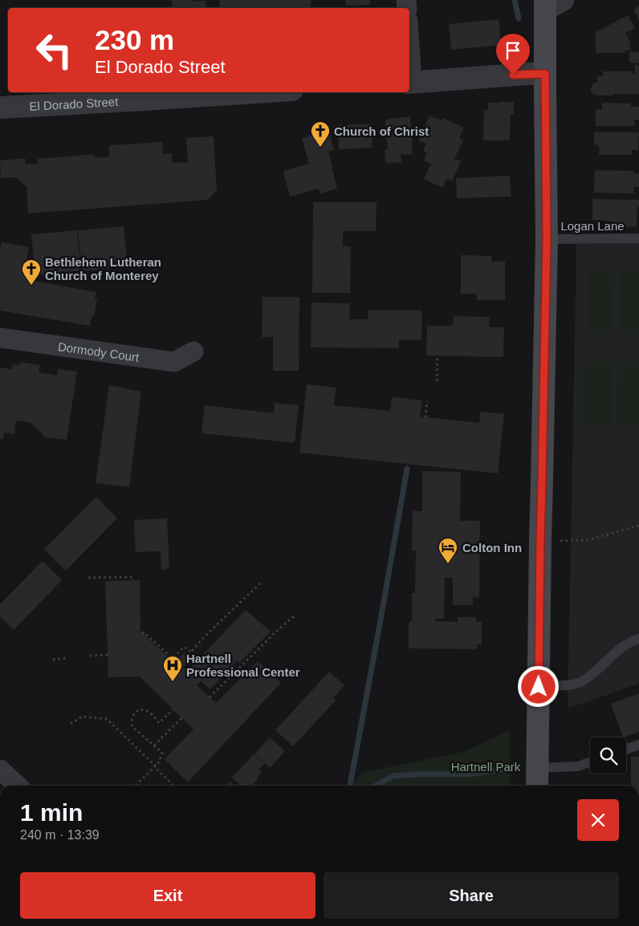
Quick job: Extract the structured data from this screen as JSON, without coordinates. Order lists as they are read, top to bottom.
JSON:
{
  "streets": {
    "street": ["El Dorado Street", "Dormody Court"],
    "lane": ["Logan Lane"]
  },
  "parks": ["Hartnell Park"],
  "places": {
    "church": ["Church of Christ", "Bethlehem Lutheran Church of Monterey"],
    "hotel": ["Colton Inn"],
    "hospital": ["Hartnell Professional Center"]
  },
  "page": {
    "turn": ["230 m", "El Dorado Street"],
    "heading": ["1 min", "240 m · 13:39"],
    "buttons": ["Exit", "Share"]
  }
}
